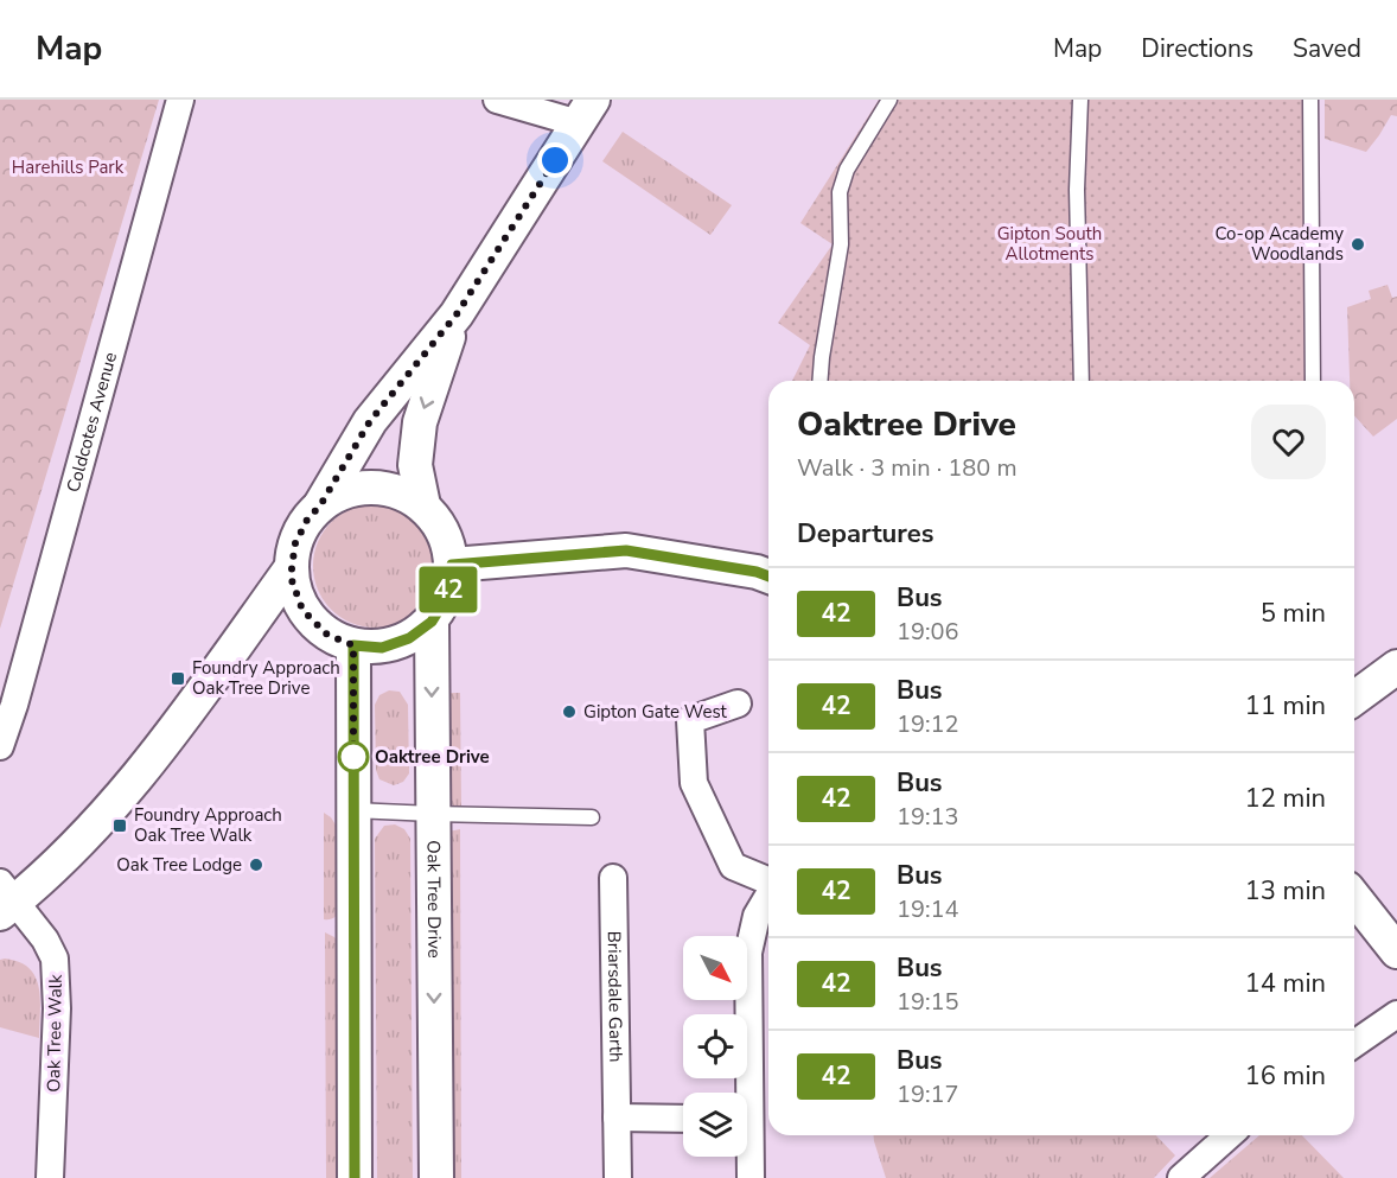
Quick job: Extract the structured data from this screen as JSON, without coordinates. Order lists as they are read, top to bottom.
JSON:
{
  "streets": {
    "street": [
      "Coldcotes Avenue",
      "Oak Tree Drive",
      "Briarsdale Garth",
      "Oak Tree Walk"
    ]
  },
  "parks": ["Harehills Park", "Gipton South Allotments"],
  "places": {
    "other": [
      "Co-op Academy Woodlands",
      "Gipton Gate West",
      "Oaktree Drive",
      "Oak Tree Lodge"
    ],
    "transit": ["Foundry Approach Oak Tree Drive", "Foundry Approach Oak Tree Walk"]
  },
  "lines": ["bus line 42"],
  "north": "bottom right",
  "page": {
    "header": "Map",
    "nav": ["Map", "Directions", "Saved"],
    "on_map": "42",
    "heading": [
      ["Oaktree Drive", "Walk · 3 min · 180 m"],
      "Departures"
    ],
    "list": [
      {
        "mark": "42",
        "name": "Bus",
        "note": "19:06",
        "value": "5 min"
      },
      {
        "mark": "42",
        "name": "Bus",
        "note": "19:12",
        "value": "11 min"
      },
      {
        "mark": "42",
        "name": "Bus",
        "note": "19:13",
        "value": "12 min"
      },
      {
        "mark": "42",
        "name": "Bus",
        "note": "19:14",
        "value": "13 min"
      },
      {
        "mark": "42",
        "name": "Bus",
        "note": "19:15",
        "value": "14 min"
      },
      {
        "mark": "42",
        "name": "Bus",
        "note": "19:17",
        "value": "16 min"
      }
    ]
  }
}
